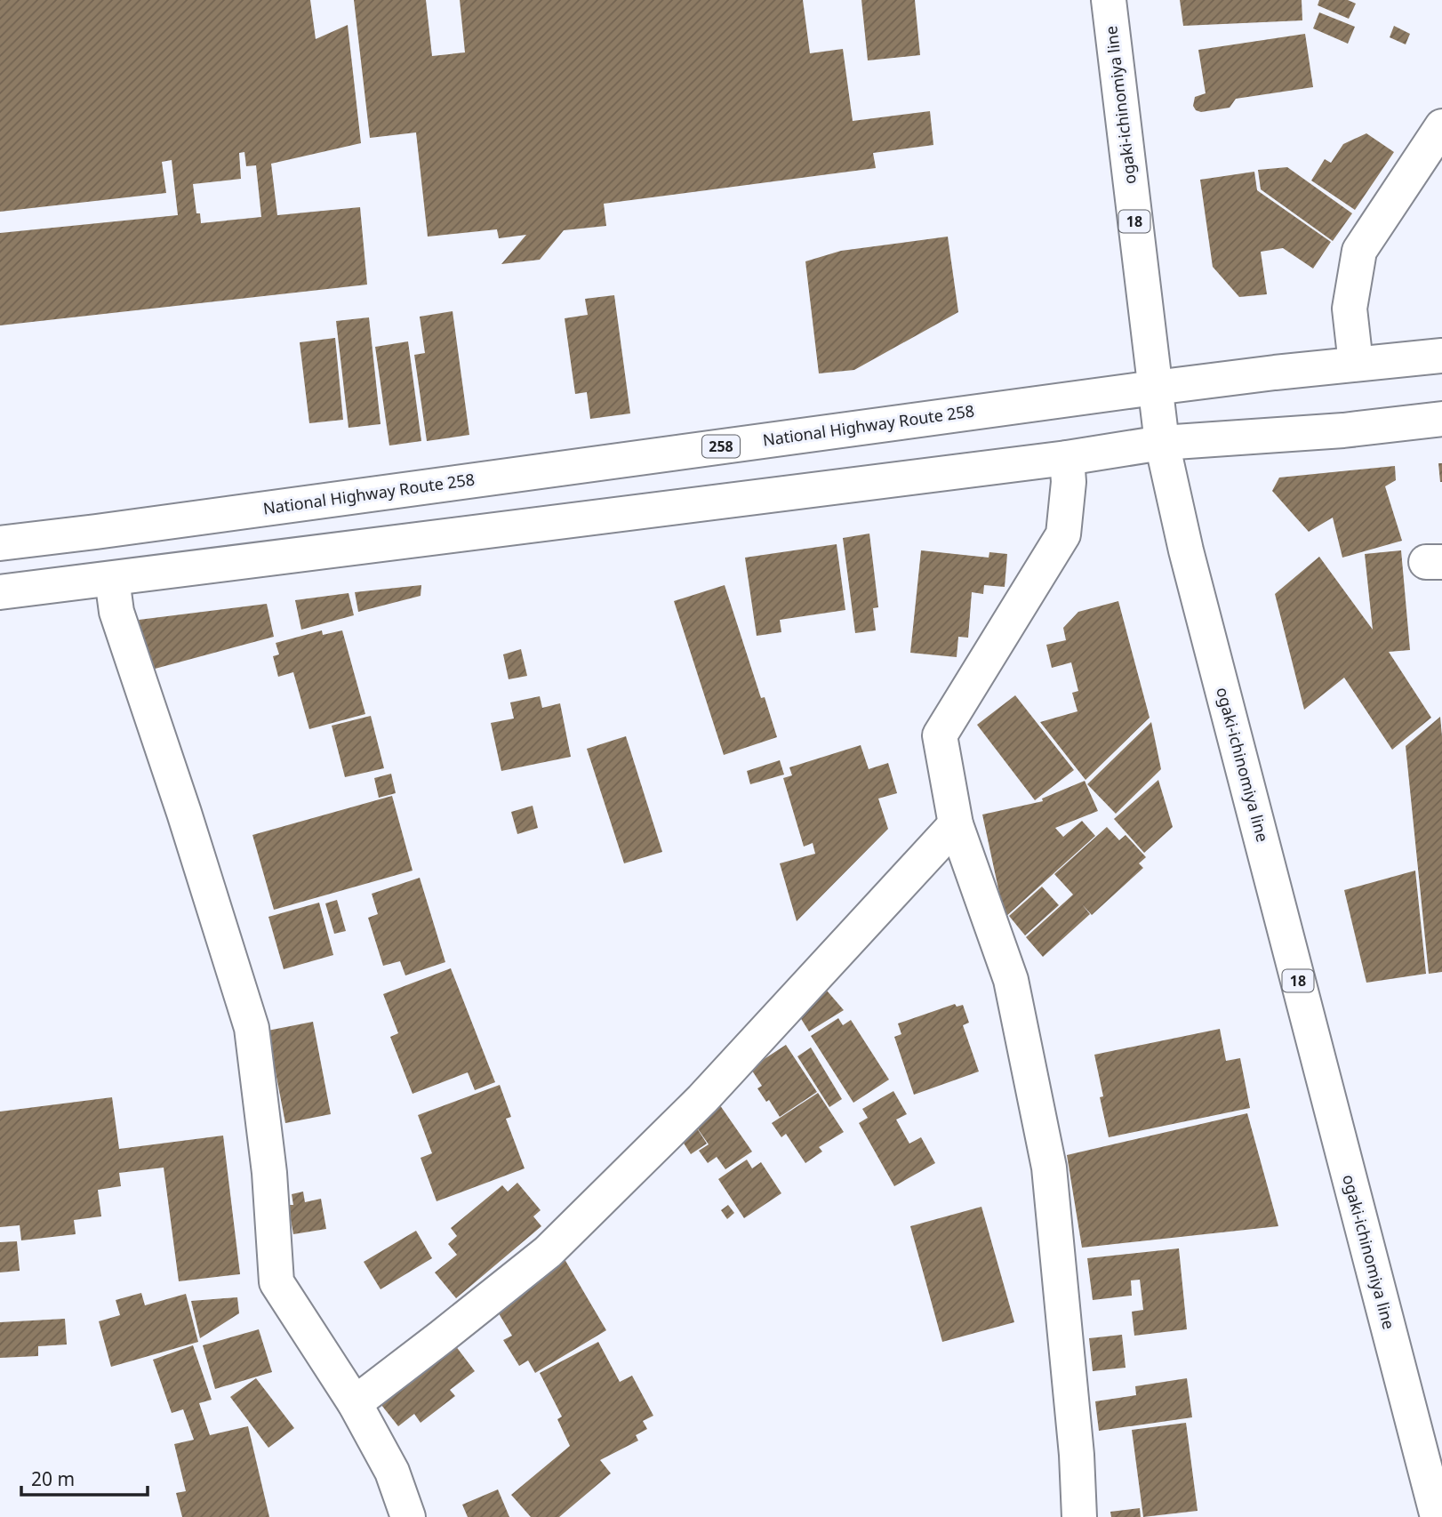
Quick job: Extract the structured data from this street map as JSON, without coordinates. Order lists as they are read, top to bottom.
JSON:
{
  "streets": {
    "main road": [
      "ogaki-ichinomiya line",
      "18",
      "National Highway Route 258",
      "258"
    ]
  },
  "crossings": [
    ["ogaki-ichinomiya line", "National Highway Route 258"]
  ],
  "scale_bar": "20 m"
}
